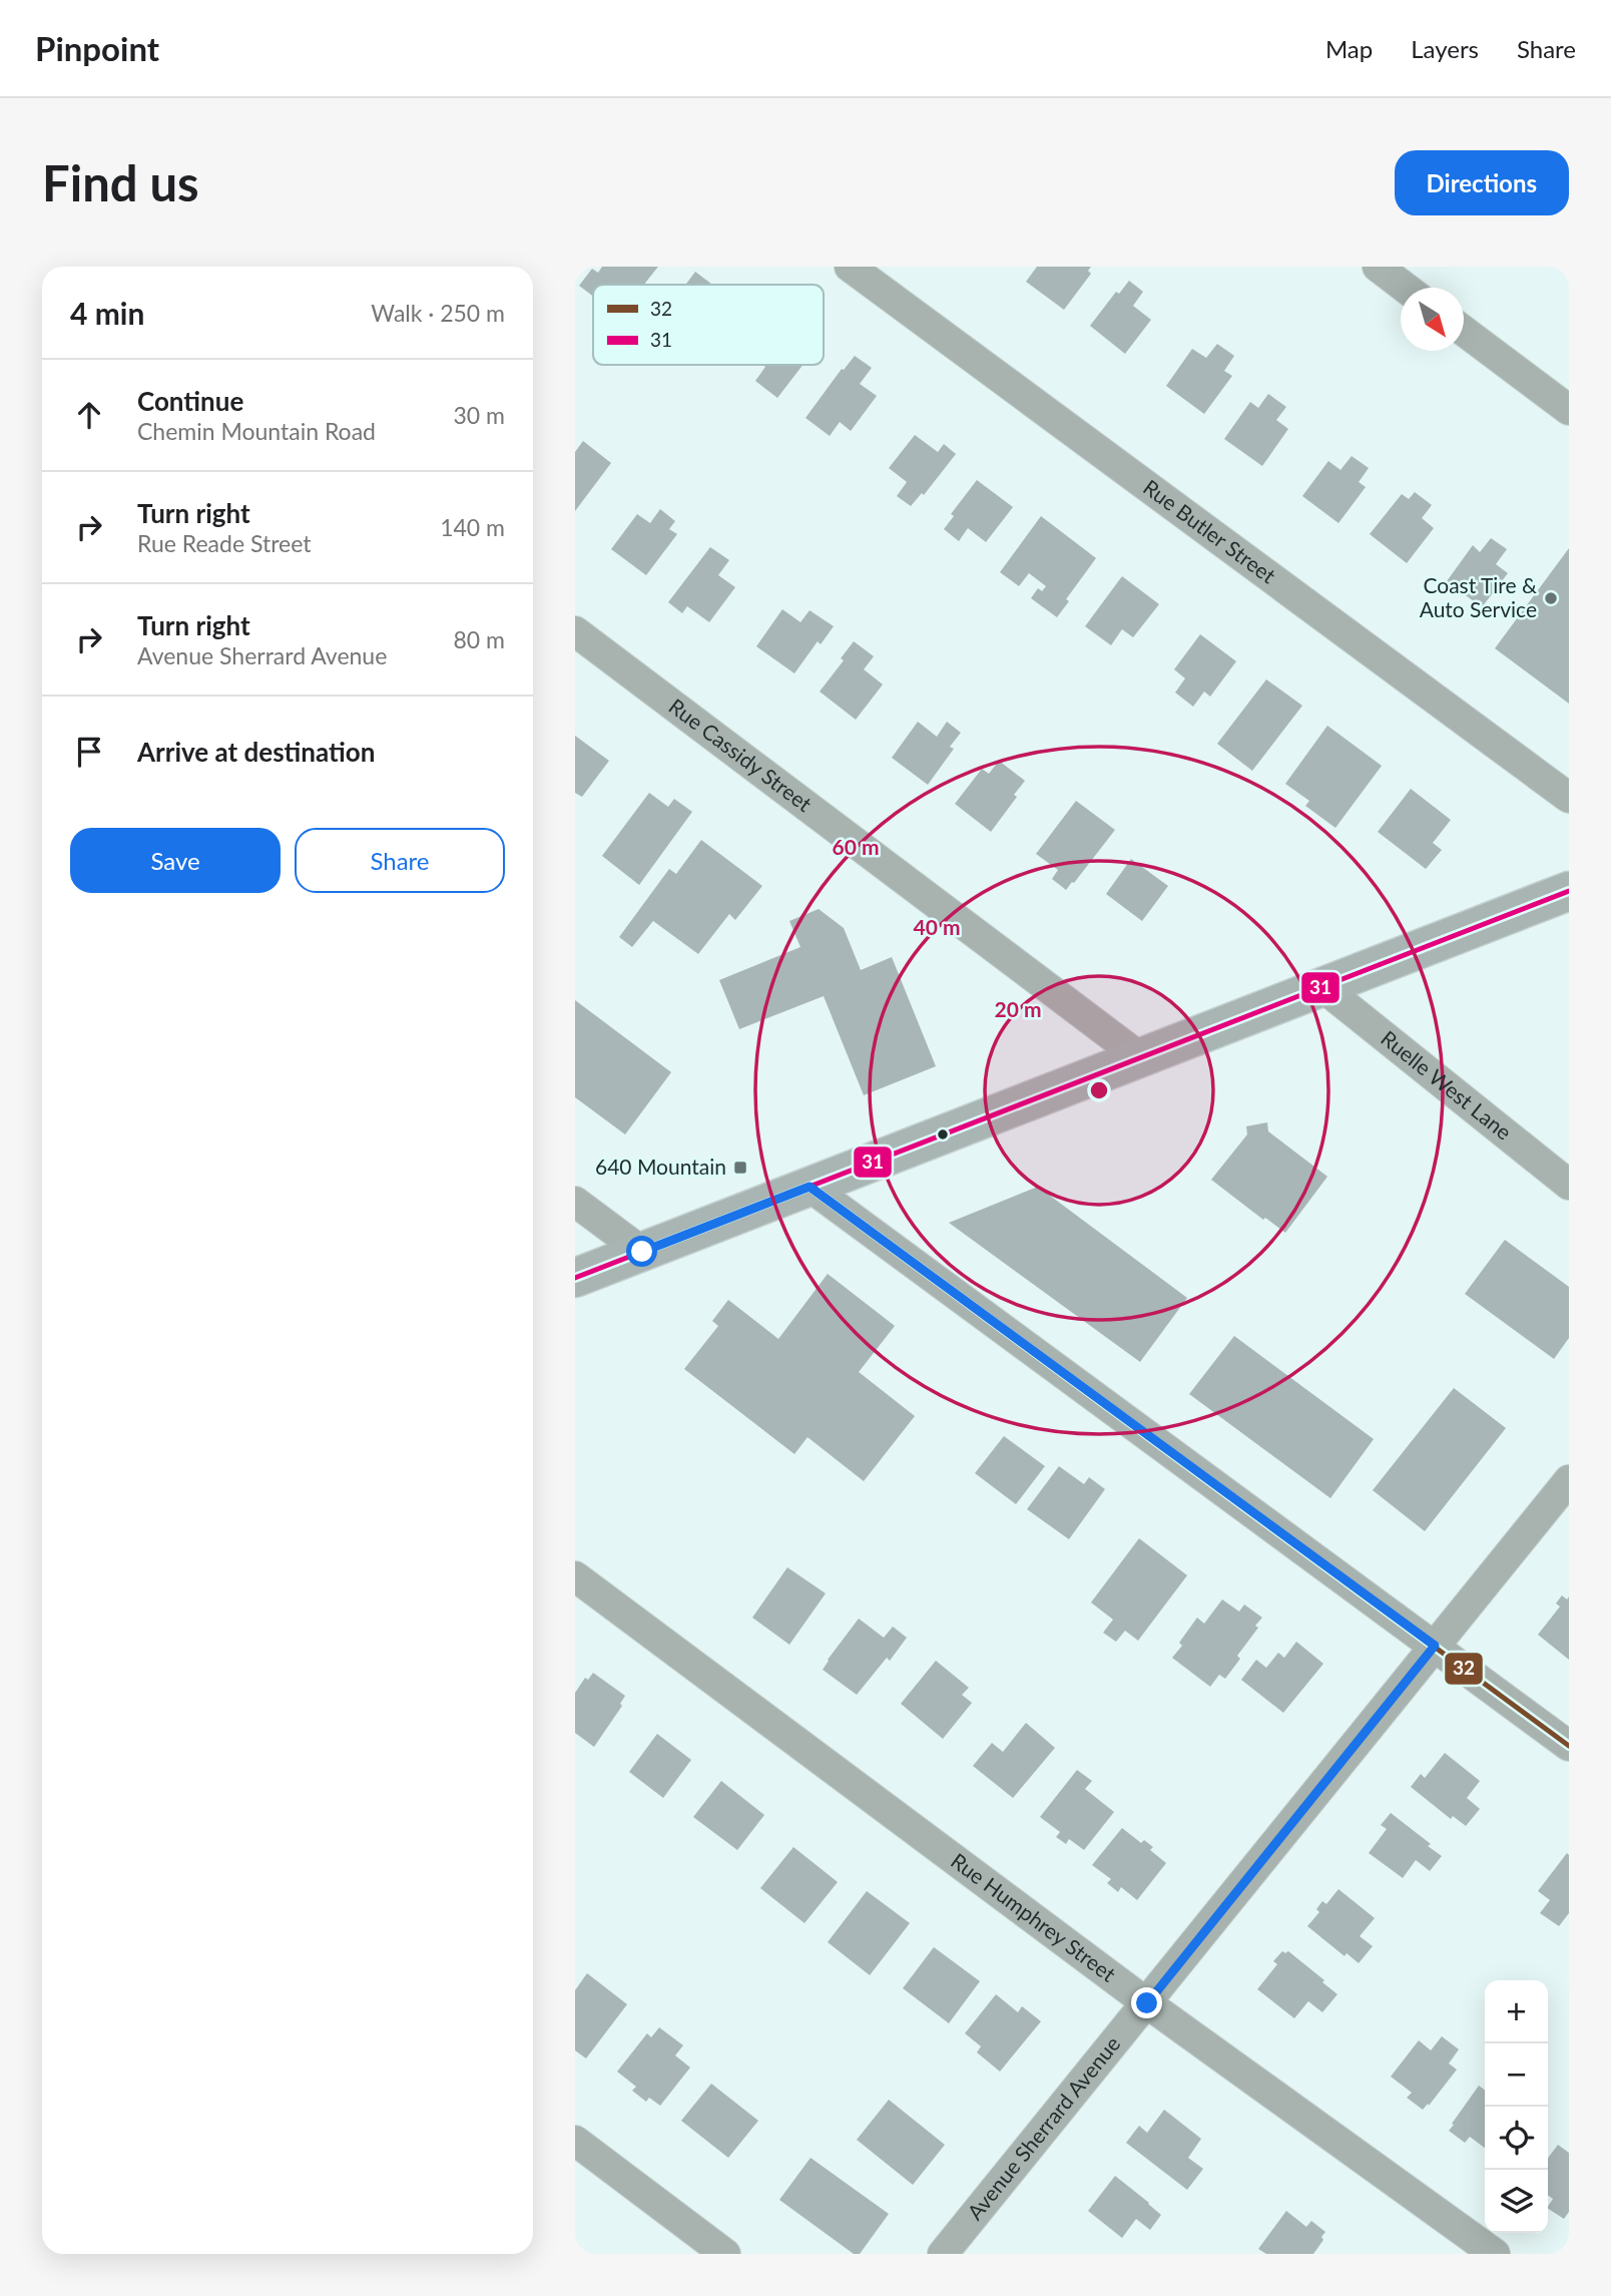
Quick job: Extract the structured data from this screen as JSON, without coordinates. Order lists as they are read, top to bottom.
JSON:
{
  "streets": {
    "street": [
      "Rue Butler Street",
      "Rue Cassidy Street",
      "Ruelle West Lane",
      "Rue Humphrey Street",
      "Avenue Sherrard Avenue"
    ]
  },
  "crossings": [
    ["Rue Humphrey Street", "Avenue Sherrard Avenue"]
  ],
  "places": {
    "other": ["Coast Tire & Auto Service"],
    "transit": ["640 Mountain"]
  },
  "lines": ["transit line 31", "transit line 32"],
  "legend": ["32", "31"],
  "north": "bottom right",
  "page": {
    "header": "Pinpoint",
    "nav": ["Map", "Layers", "Share"],
    "buttons": [
      "Directions",
      ["Save", "Share"]
    ],
    "title": "Find us",
    "heading": ["4 min", "Walk · 250 m"],
    "list": [
      ["Continue", "Chemin Mountain Road", "30 m"],
      ["Turn right", "Rue Reade Street", "140 m"],
      ["Turn right", "Avenue Sherrard Avenue", "80 m"],
      "Arrive at destination"
    ],
    "map_buttons": ["+", "−"]
  },
  "rings": ["60 m", "40 m", "20 m"]
}
